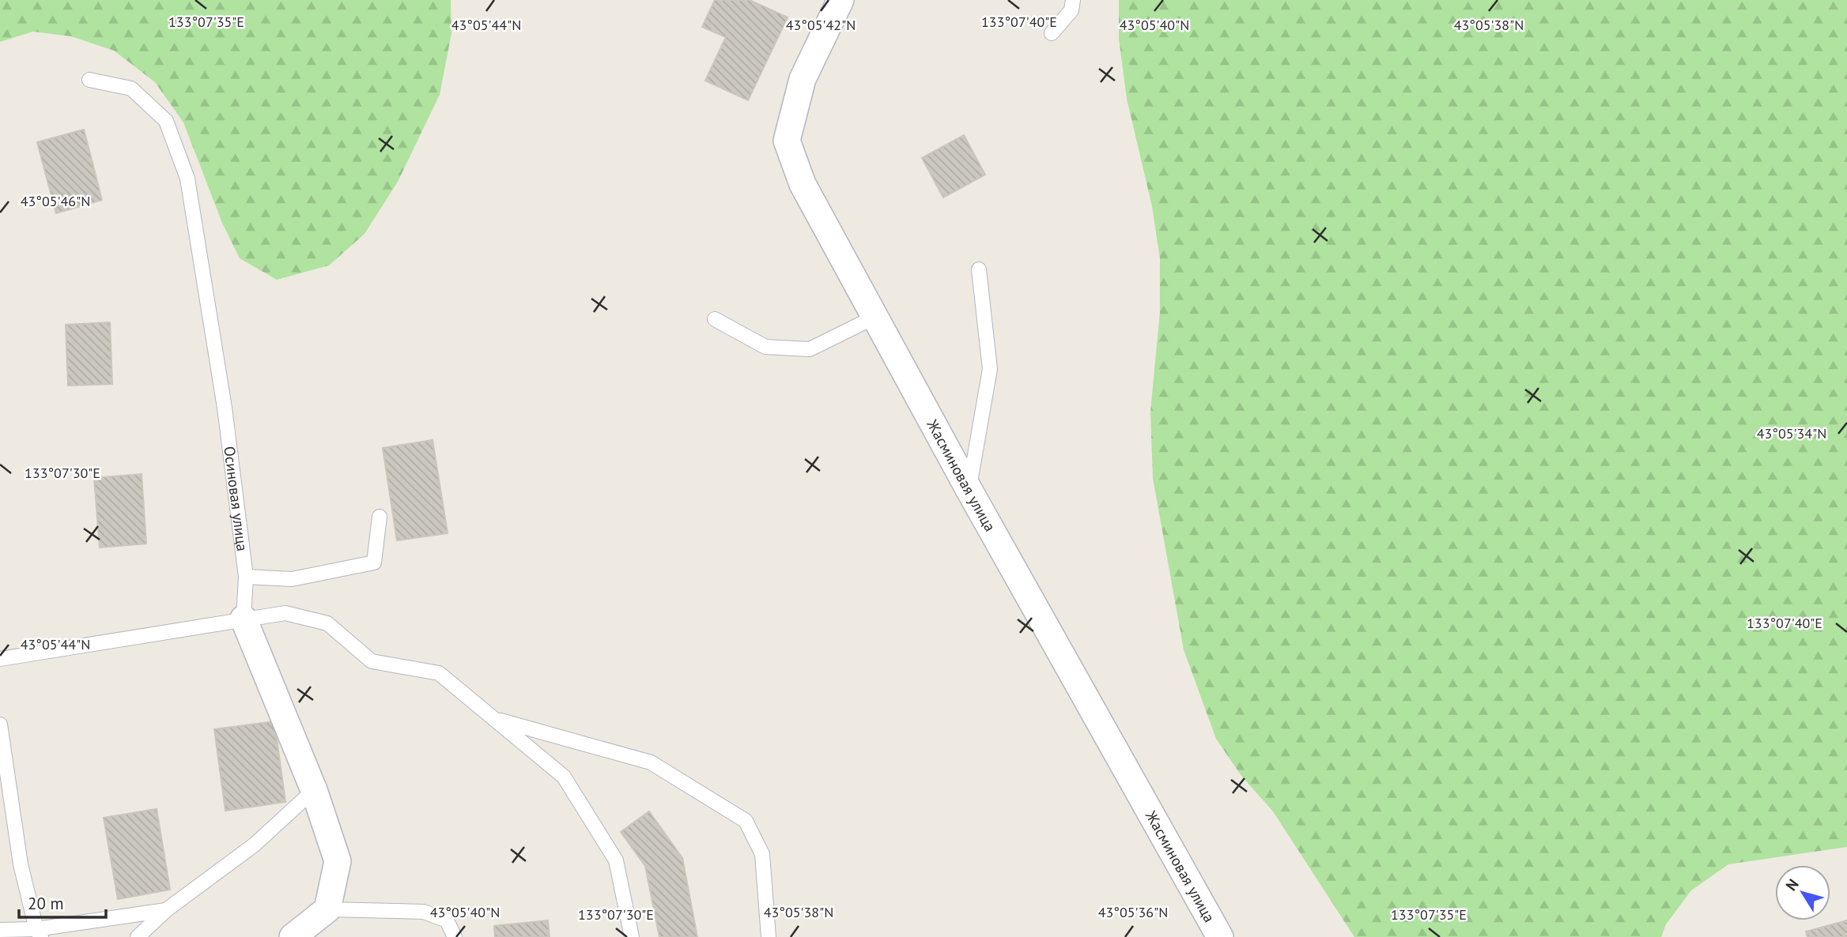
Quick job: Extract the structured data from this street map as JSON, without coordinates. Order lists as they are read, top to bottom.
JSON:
{
  "streets": {
    "street": ["Жасминовая улица", "Осиновая улица"]
  },
  "scale_bar": "20 m",
  "north": "top left",
  "coordinates": [
    "133°07'35\"E",
    "133°07'40\"E",
    "43°05'38\"N",
    "43°05'44\"N",
    "43°05'42\"N",
    "43°05'40\"N",
    "43°05'46\"N",
    "43°05'34\"N",
    "133°07'30\"E",
    "43°05'36\"N"
  ]
}
